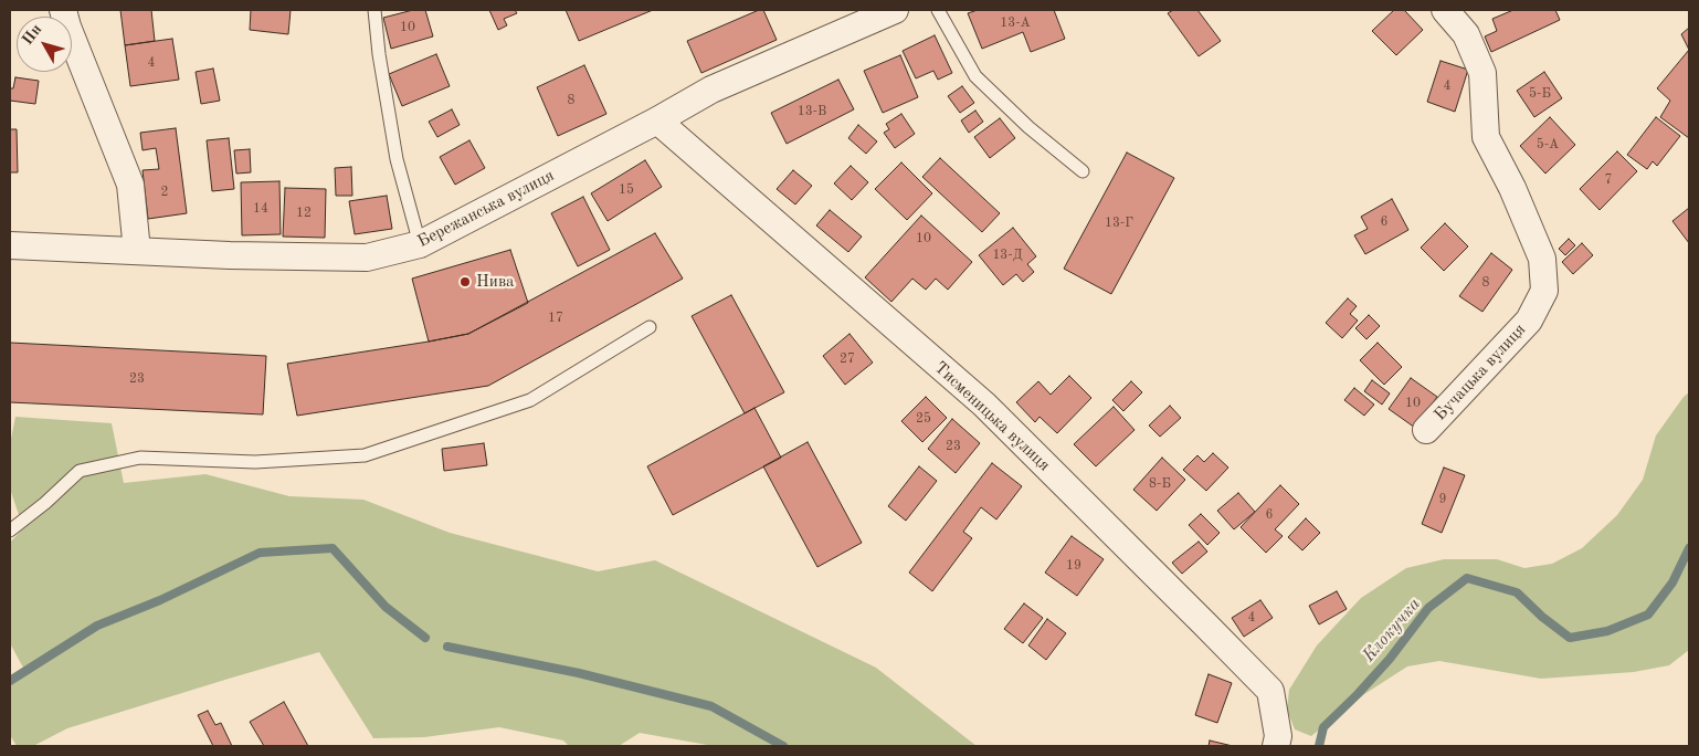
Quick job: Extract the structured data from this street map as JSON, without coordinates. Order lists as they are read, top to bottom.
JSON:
{
  "streets": {
    "street": ["Бережанська вулиця", "Бучацька вулиця", "Тисменицька вулиця"]
  },
  "crossings": [
    ["Бережанська вулиця", "Тисменицька вулиця"]
  ],
  "water": ["Клокучка"],
  "places": ["Нива"],
  "house_numbers": [
    "13-А",
    "10",
    "4",
    "4",
    "5-Б",
    "8",
    "13-В",
    "5-А",
    "7",
    "15",
    "2",
    "14",
    "12",
    "6",
    "13-Г",
    "10",
    "13-Д",
    "8",
    "17",
    "27",
    "23",
    "10",
    "25",
    "23",
    "8-Б",
    "9",
    "6",
    "19",
    "4"
  ],
  "north": "top left"
}
